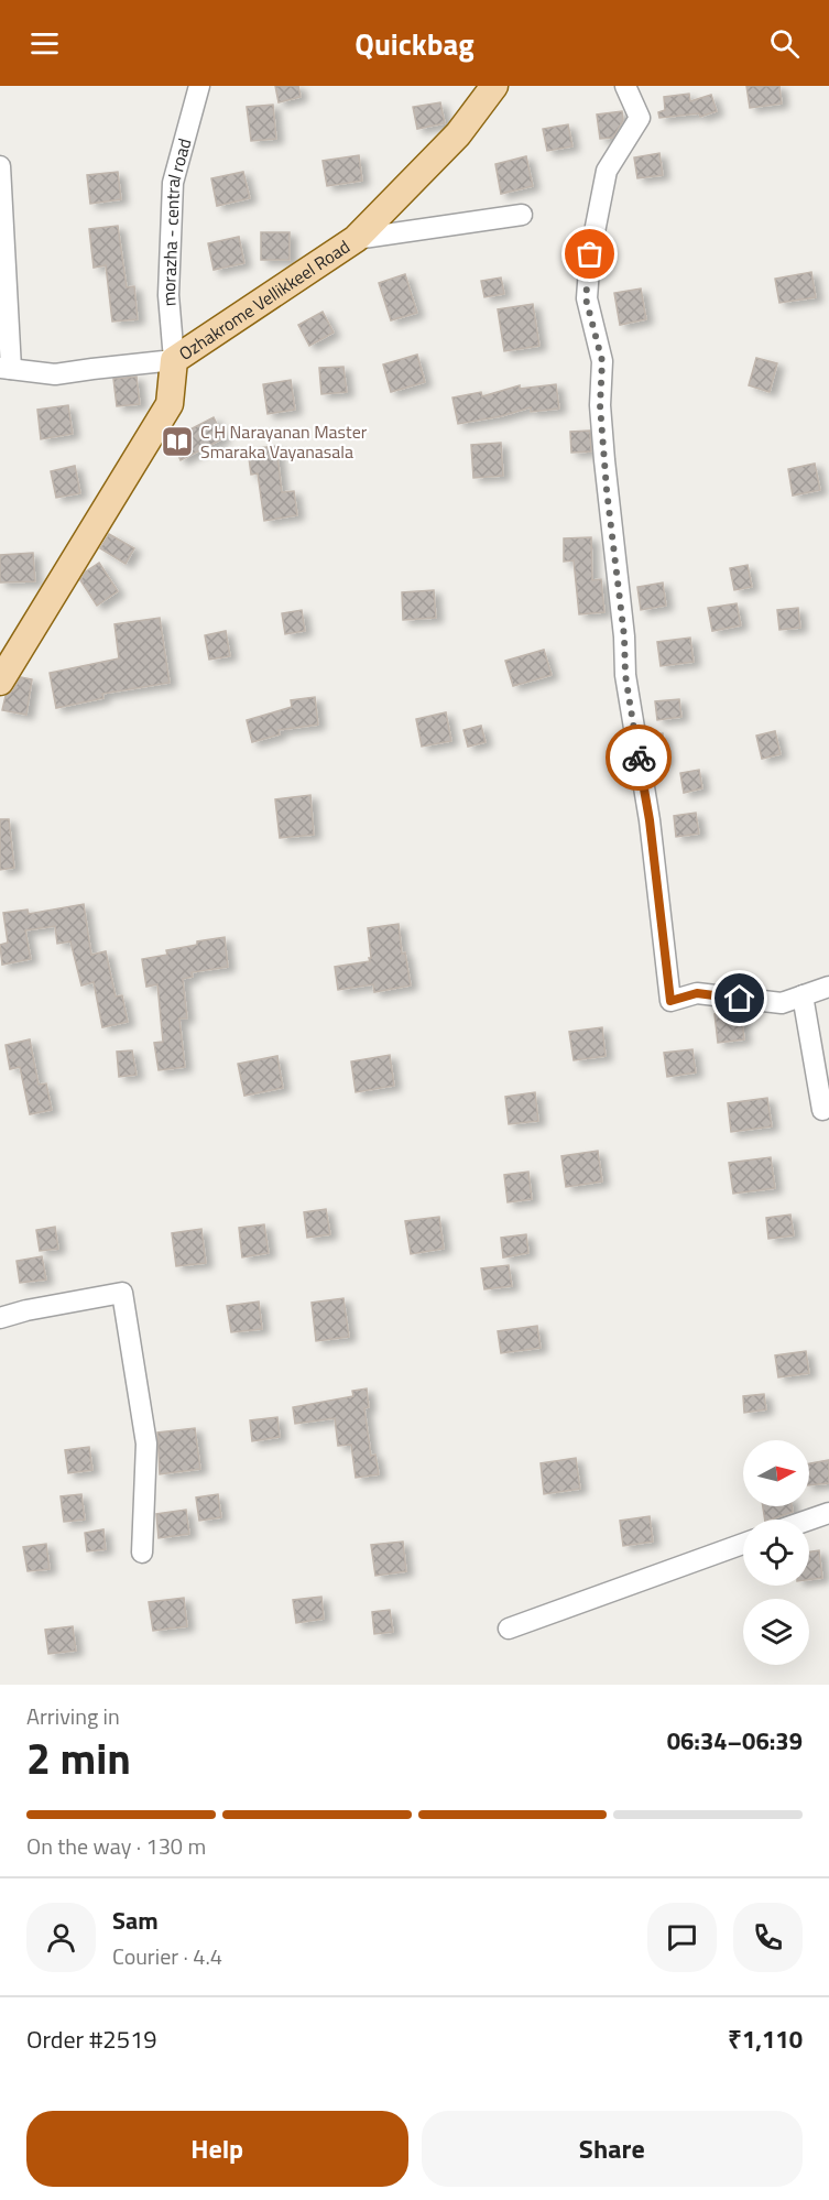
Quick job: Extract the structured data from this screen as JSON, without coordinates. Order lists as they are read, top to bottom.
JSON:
{
  "streets": {
    "main road": ["Ozhakrome Vellikkeel Road"],
    "street": ["morazha - central road"]
  },
  "crossings": [
    ["morazha - central road", "Ozhakrome Vellikkeel Road"]
  ],
  "places": {
    "library": ["C H Narayanan Master Smaraka Vayanasala"]
  },
  "north": "right",
  "page": {
    "header": "Quickbag",
    "heading": ["2 min", "Arriving in", "06:34–06:39"],
    "panel": [
      "Sam",
      "Courier · 4.4",
      "Order #2519",
      "₹1,110"
    ],
    "bar": "On the way · 130 m",
    "buttons": ["Help", "Share"]
  }
}
